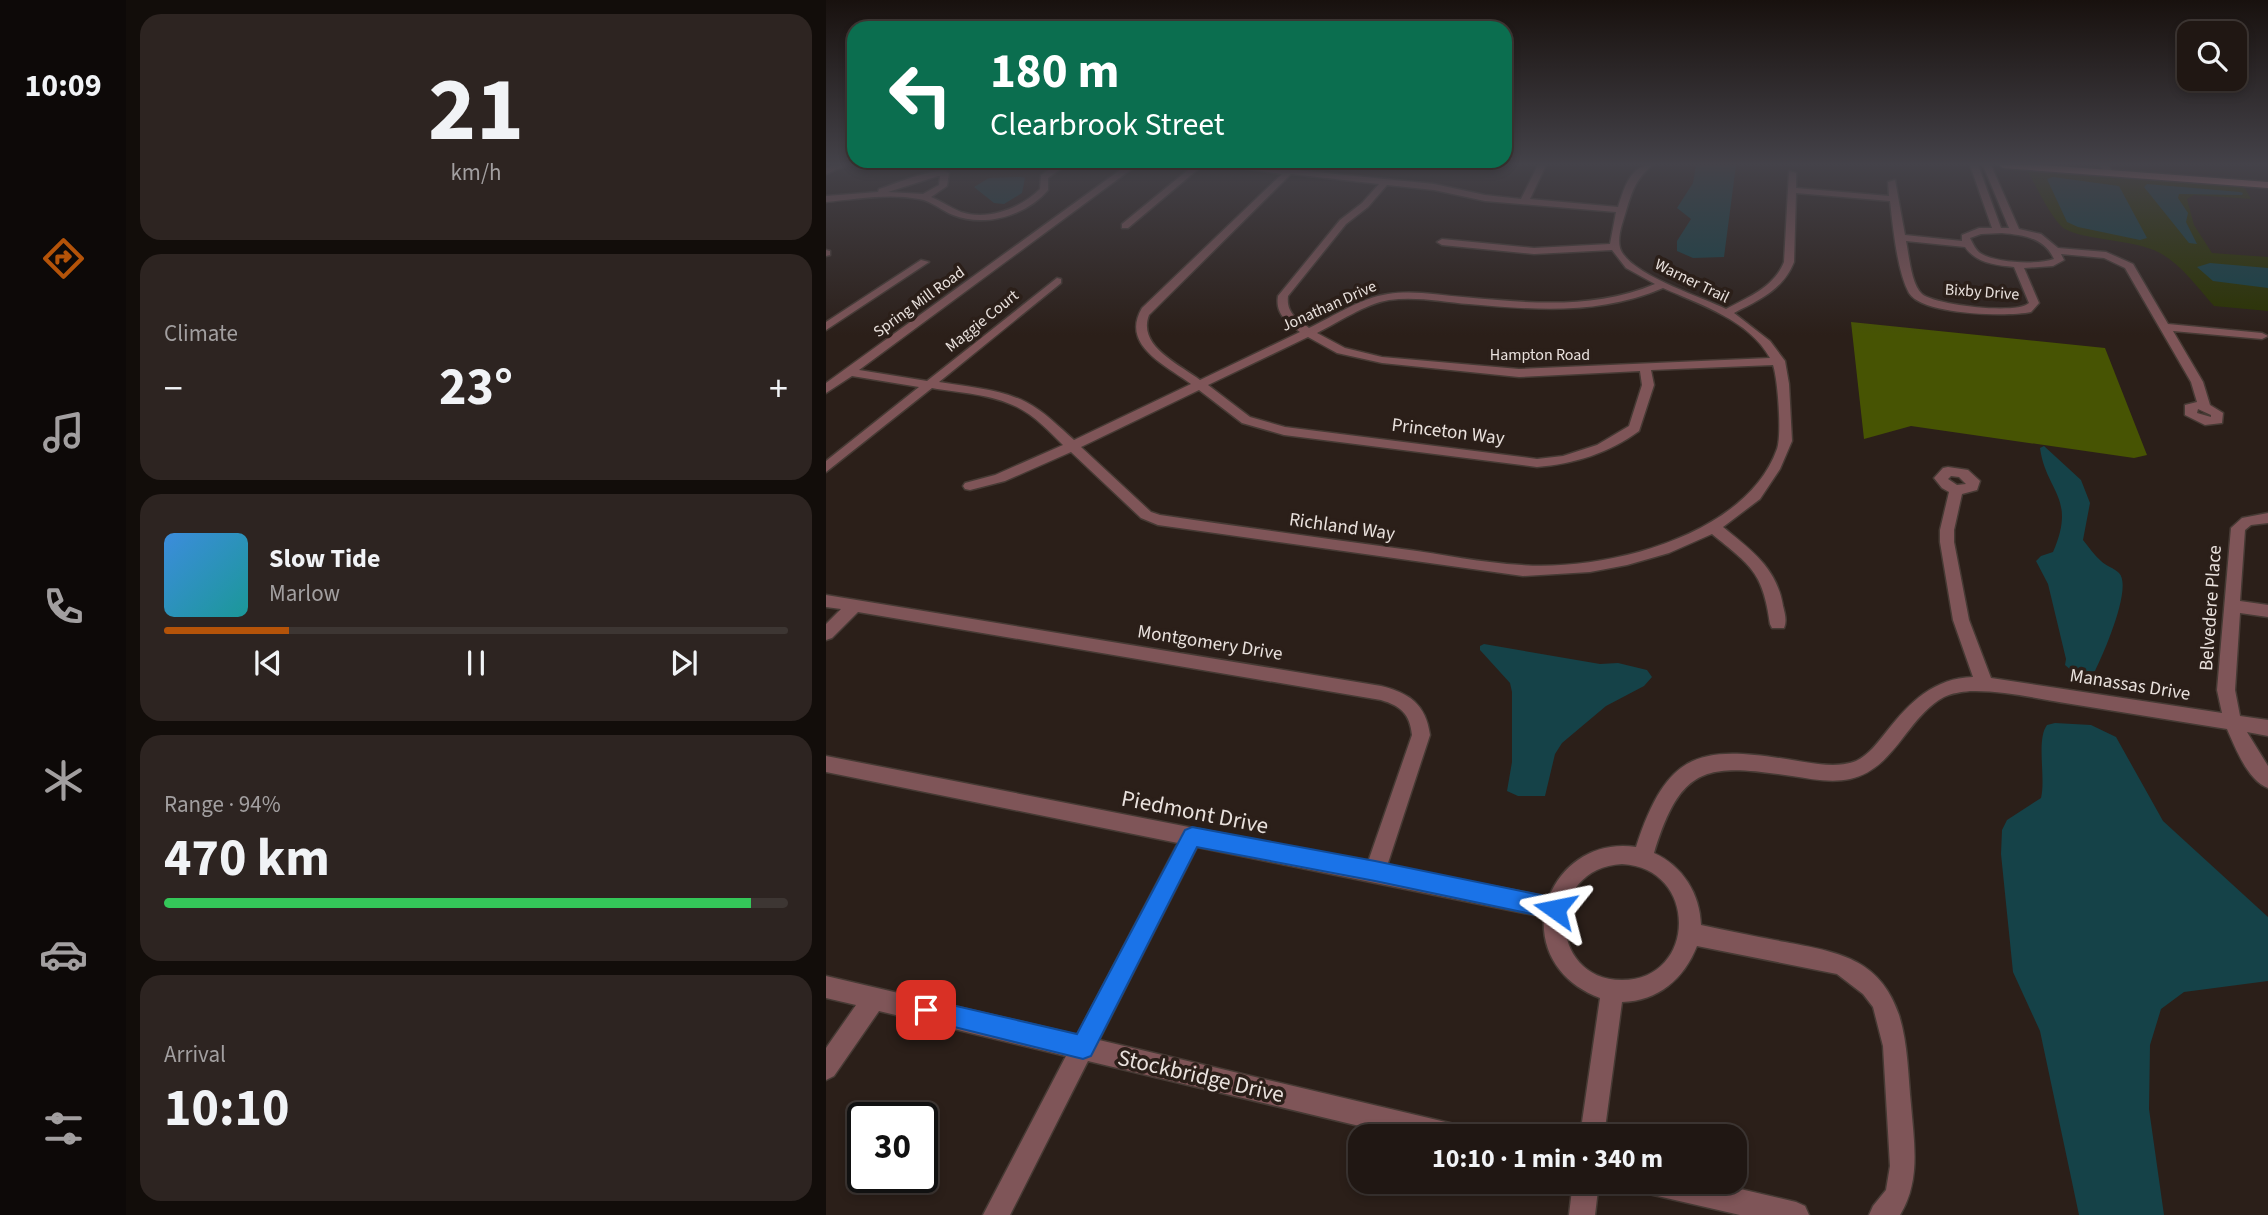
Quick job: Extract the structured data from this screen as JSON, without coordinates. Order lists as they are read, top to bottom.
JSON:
{
  "streets": {
    "street": [
      "Warner Trail",
      "Bixby Drive",
      "Spring Mill Road",
      "Jonathan Drive",
      "Maggie Court",
      "Hampton Road",
      "Princeton Way",
      "Richland Way",
      "Belvedere Place",
      "Montgomery Drive",
      "Manassas Drive",
      "Piedmont Drive",
      "Stockbridge Drive"
    ]
  },
  "crossings": [
    ["Warner Trail", "Jonathan Drive"],
    ["Warner Trail", "Hampton Road"],
    ["Warner Trail", "Richland Way"],
    ["Spring Mill Road", "Richland Way"],
    ["Jonathan Drive", "Hampton Road"],
    ["Jonathan Drive", "Princeton Way"],
    ["Jonathan Drive", "Richland Way"],
    ["Maggie Court", "Richland Way"],
    ["Hampton Road", "Princeton Way"],
    ["Hampton Road", "Richland Way"],
    ["Belvedere Place", "Manassas Drive"],
    ["Montgomery Drive", "Piedmont Drive"],
    ["Manassas Drive", "Piedmont Drive"]
  ],
  "page": {
    "tabs": "10:09",
    "tile": [
      ["21", "km/h"],
      "Climate",
      ["Range · 94%", "470 km"],
      ["Arrival", "10:10"]
    ],
    "turn": ["180 m", "Clearbrook Street"],
    "heat": ["−", "23°", "+"],
    "song": ["Slow Tide", "Marlow"],
    "limit": "30",
    "trip": "10:10 · 1 min · 340 m"
  }
}
